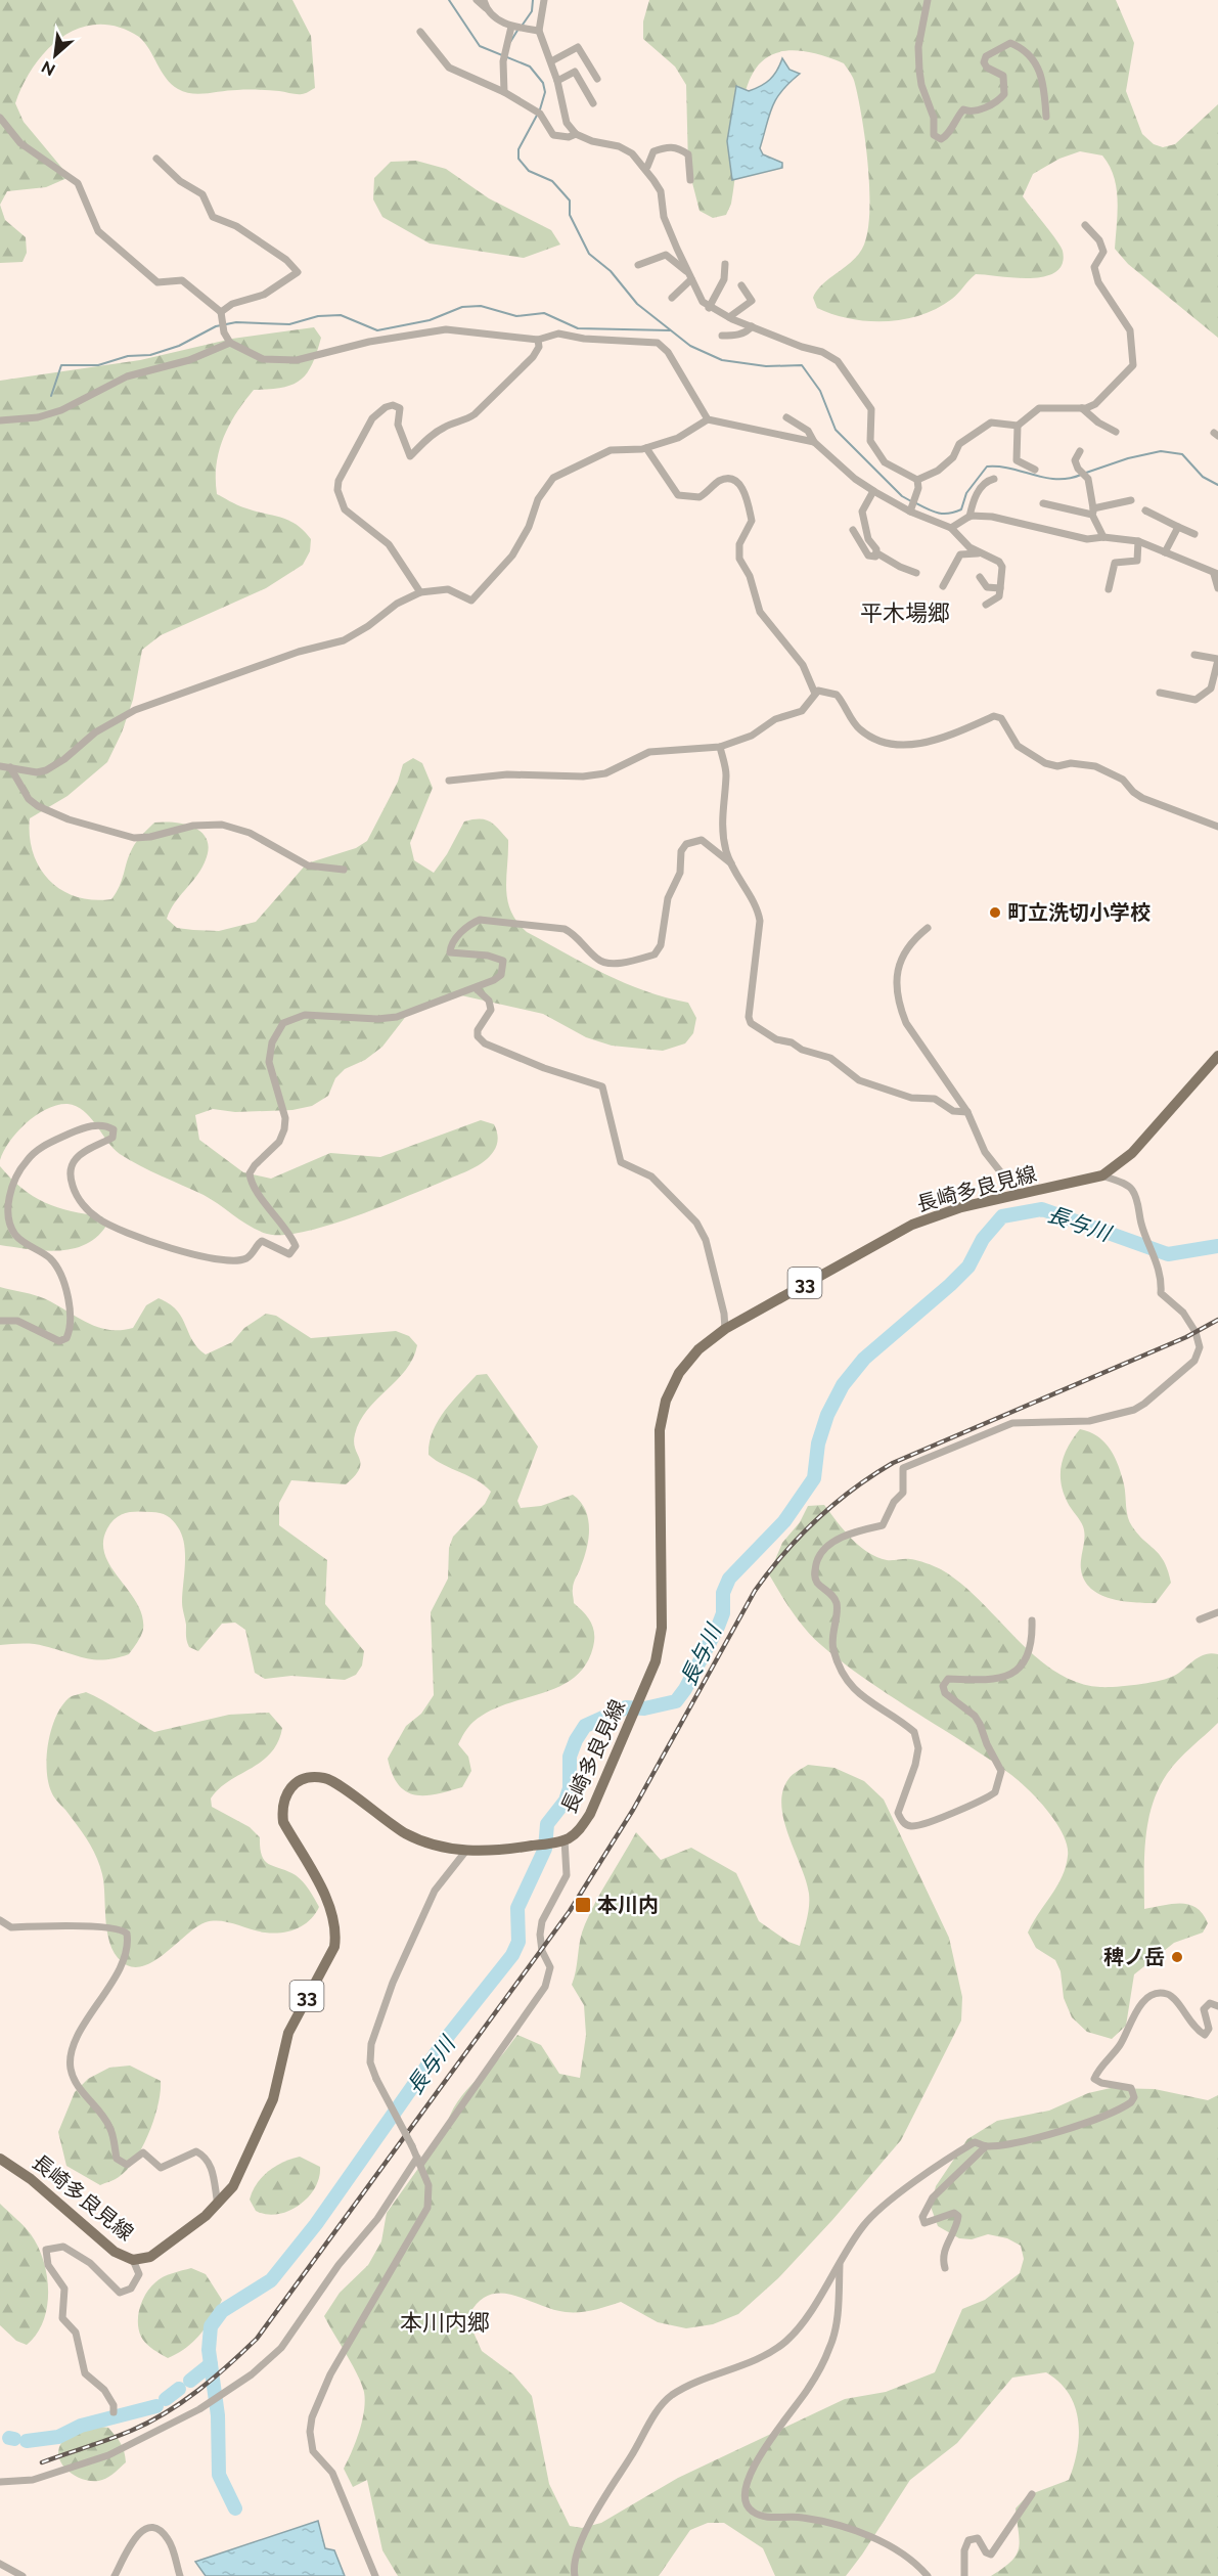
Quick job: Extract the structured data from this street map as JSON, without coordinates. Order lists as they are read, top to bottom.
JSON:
{
  "streets": {
    "main road": ["長崎多良見線", "33"]
  },
  "districts": ["平木場郷", "本川内郷"],
  "water": ["長与川"],
  "places": {
    "other": ["町立洗切小学校", "稗ノ岳"],
    "transit": ["本川内"]
  },
  "north": "bottom left"
}
